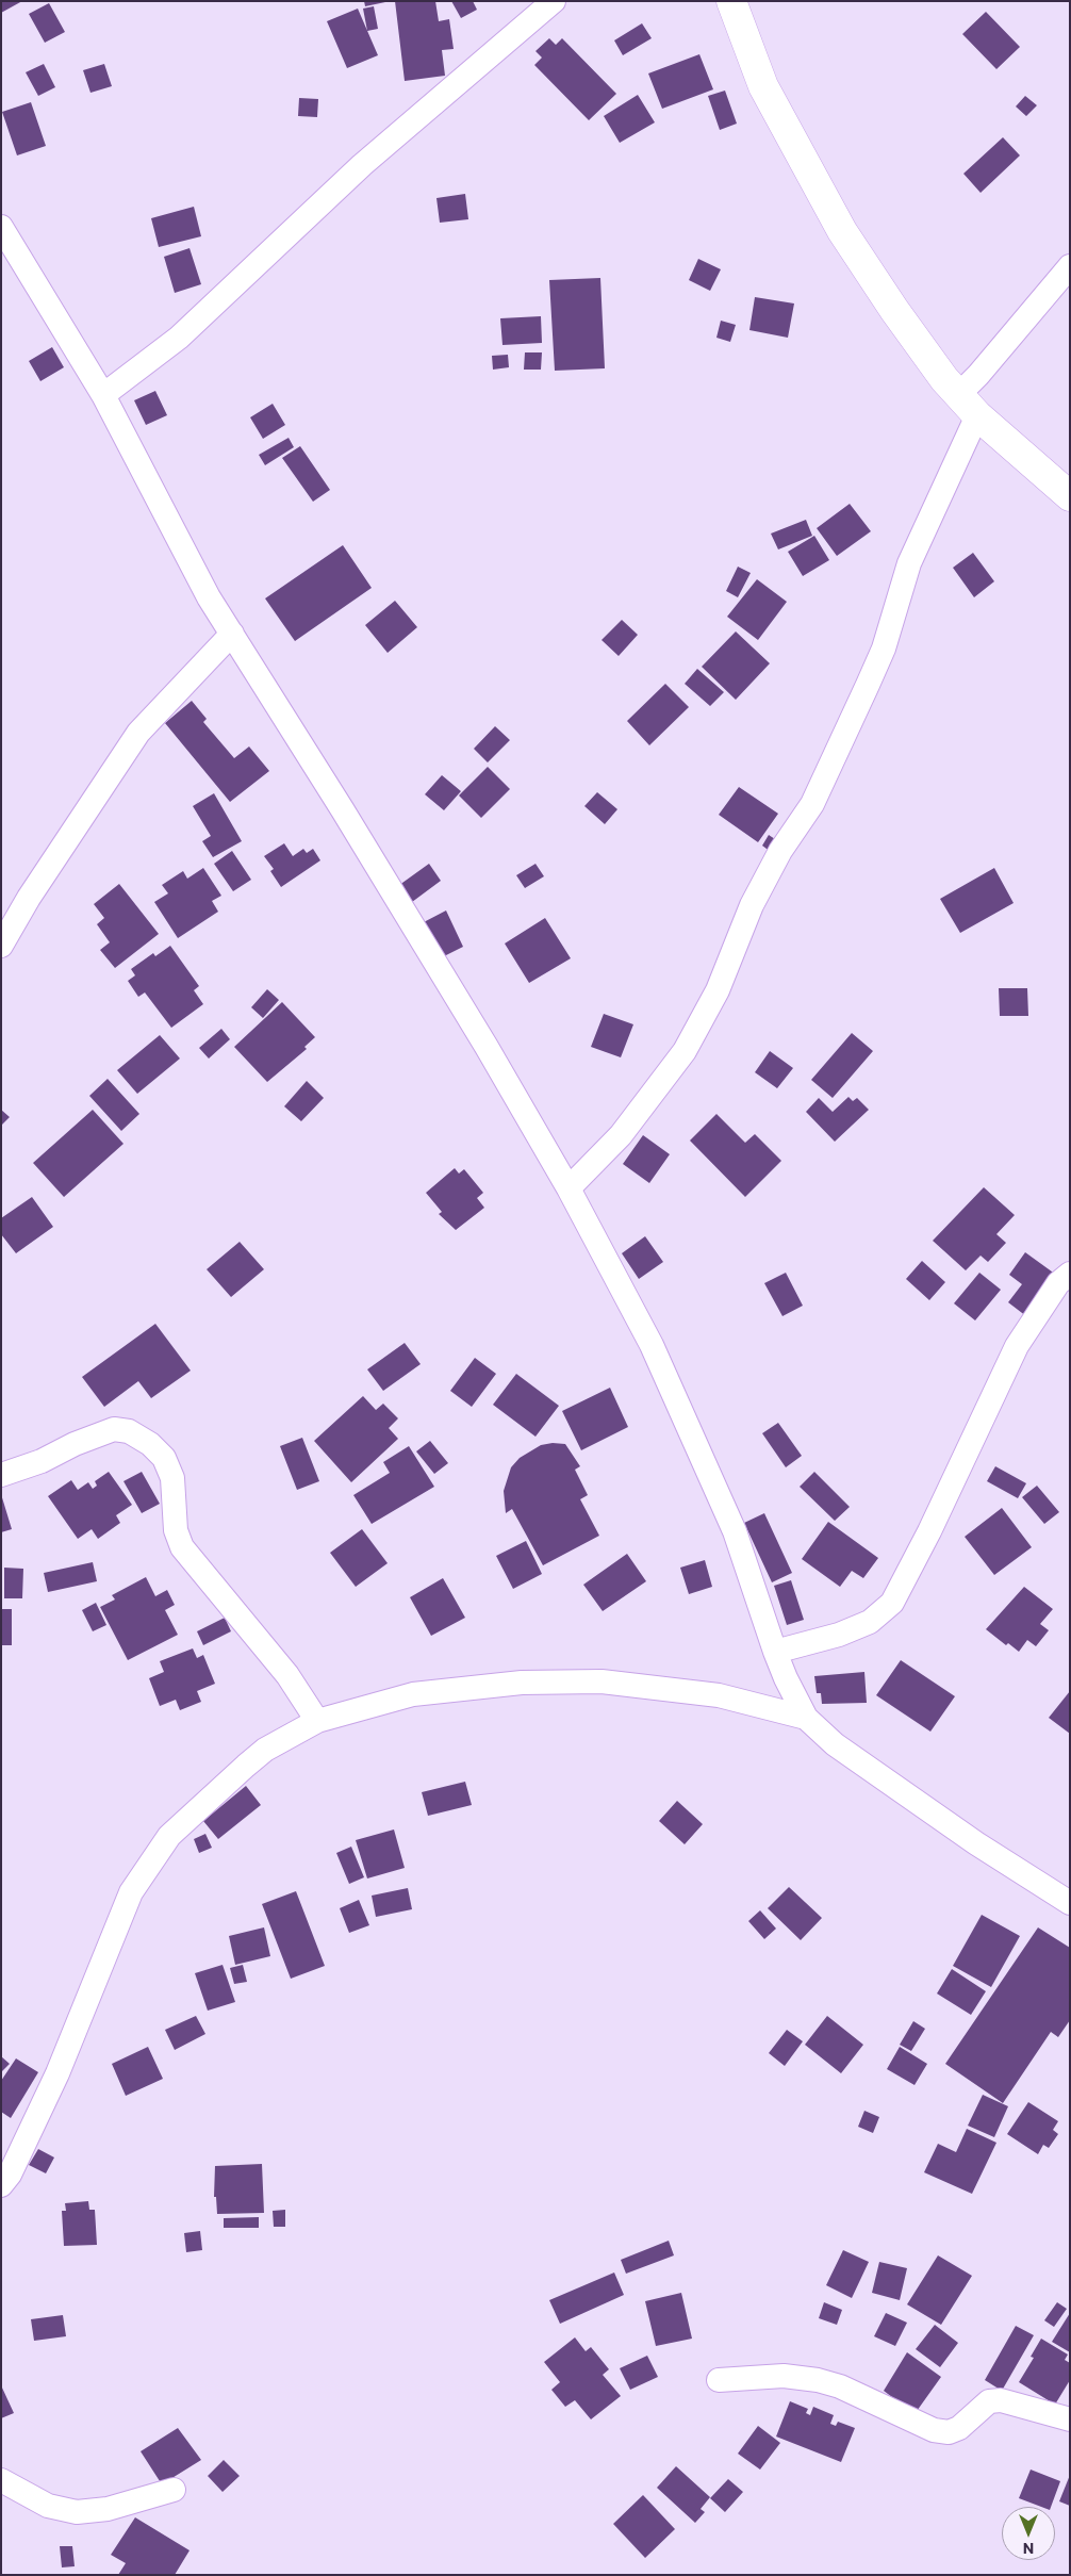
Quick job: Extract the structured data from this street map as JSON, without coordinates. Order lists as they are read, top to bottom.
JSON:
{
  "north": "bottom"
}
